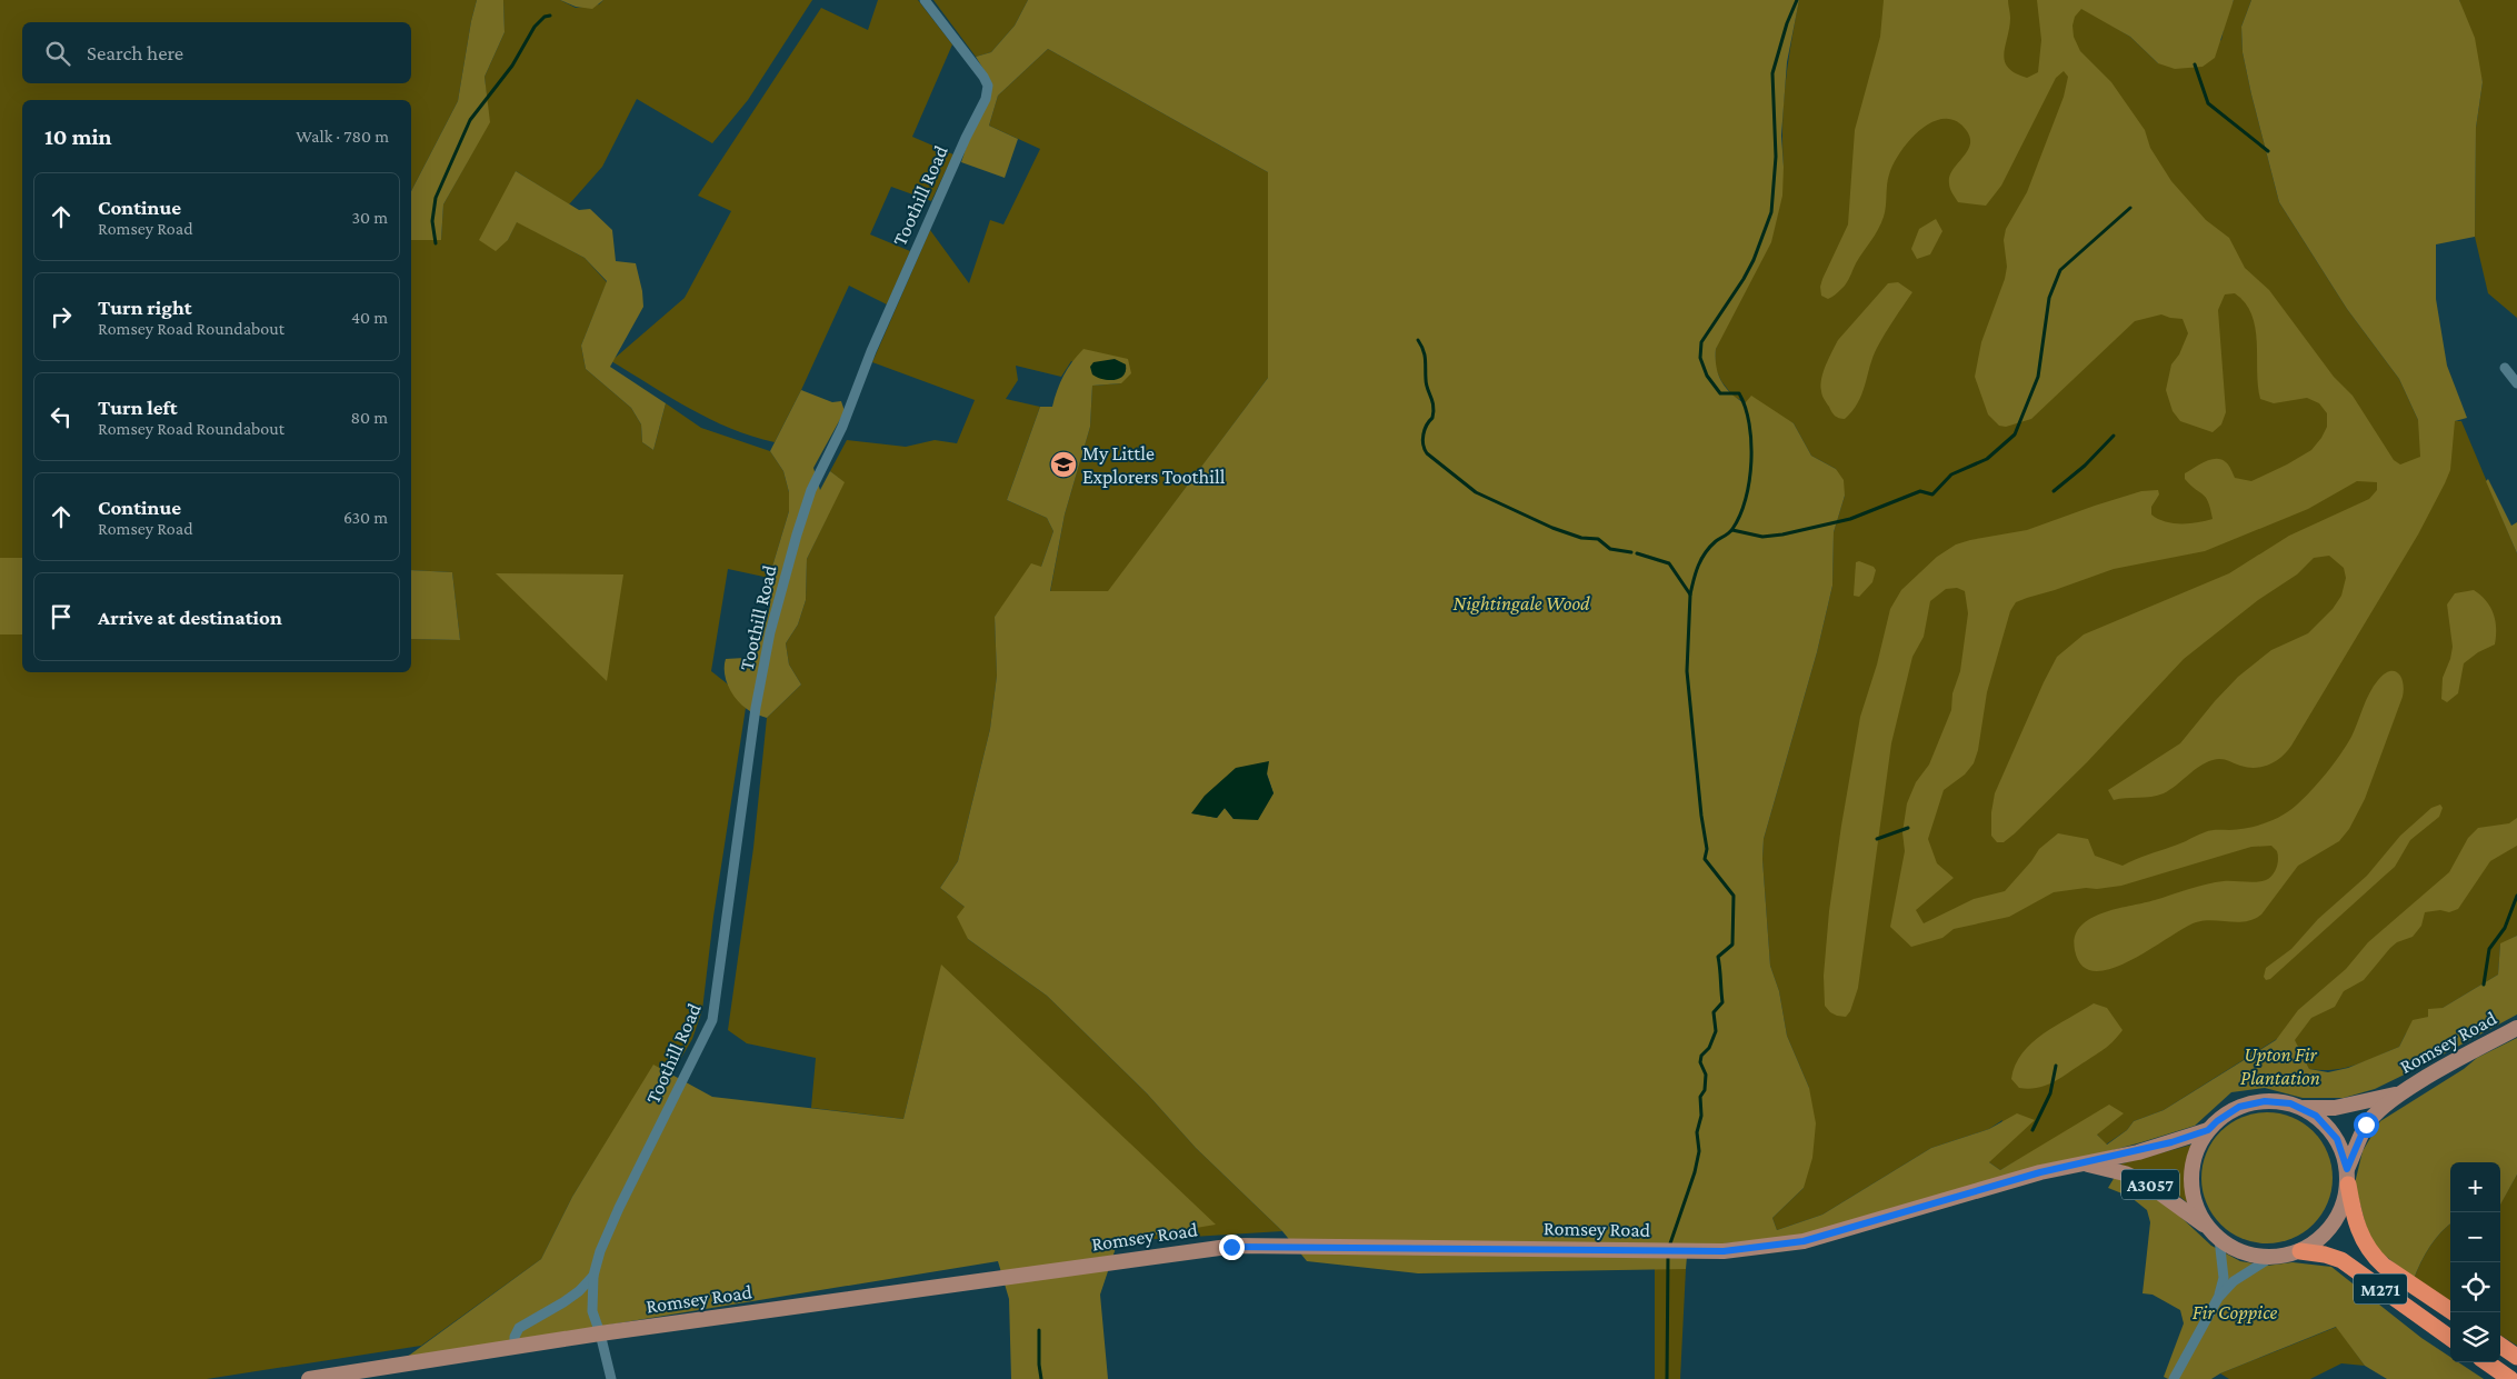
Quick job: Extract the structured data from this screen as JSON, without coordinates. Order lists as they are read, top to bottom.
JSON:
{
  "streets": {
    "highway": ["M271"],
    "main road": ["Romsey Road", "A3057"],
    "street": ["Toothill Road"]
  },
  "crossings": [
    ["Toothill Road", "Romsey Road"],
    ["Romsey Road", "M271"]
  ],
  "parks": ["Nightingale Wood", "Upton Fir Plantation", "Fir Coppice"],
  "places": {
    "school or university": ["My Little Explorers Toothill"]
  },
  "page": {
    "search": "Search here",
    "heading": ["10 min", "Walk · 780 m"],
    "list": [
      ["Continue", "Romsey Road", "30 m"],
      ["Turn right", "Romsey Road Roundabout", "40 m"],
      ["Turn left", "Romsey Road Roundabout", "80 m"],
      ["Continue", "Romsey Road", "630 m"],
      "Arrive at destination"
    ],
    "map_buttons": ["+", "−"]
  }
}
